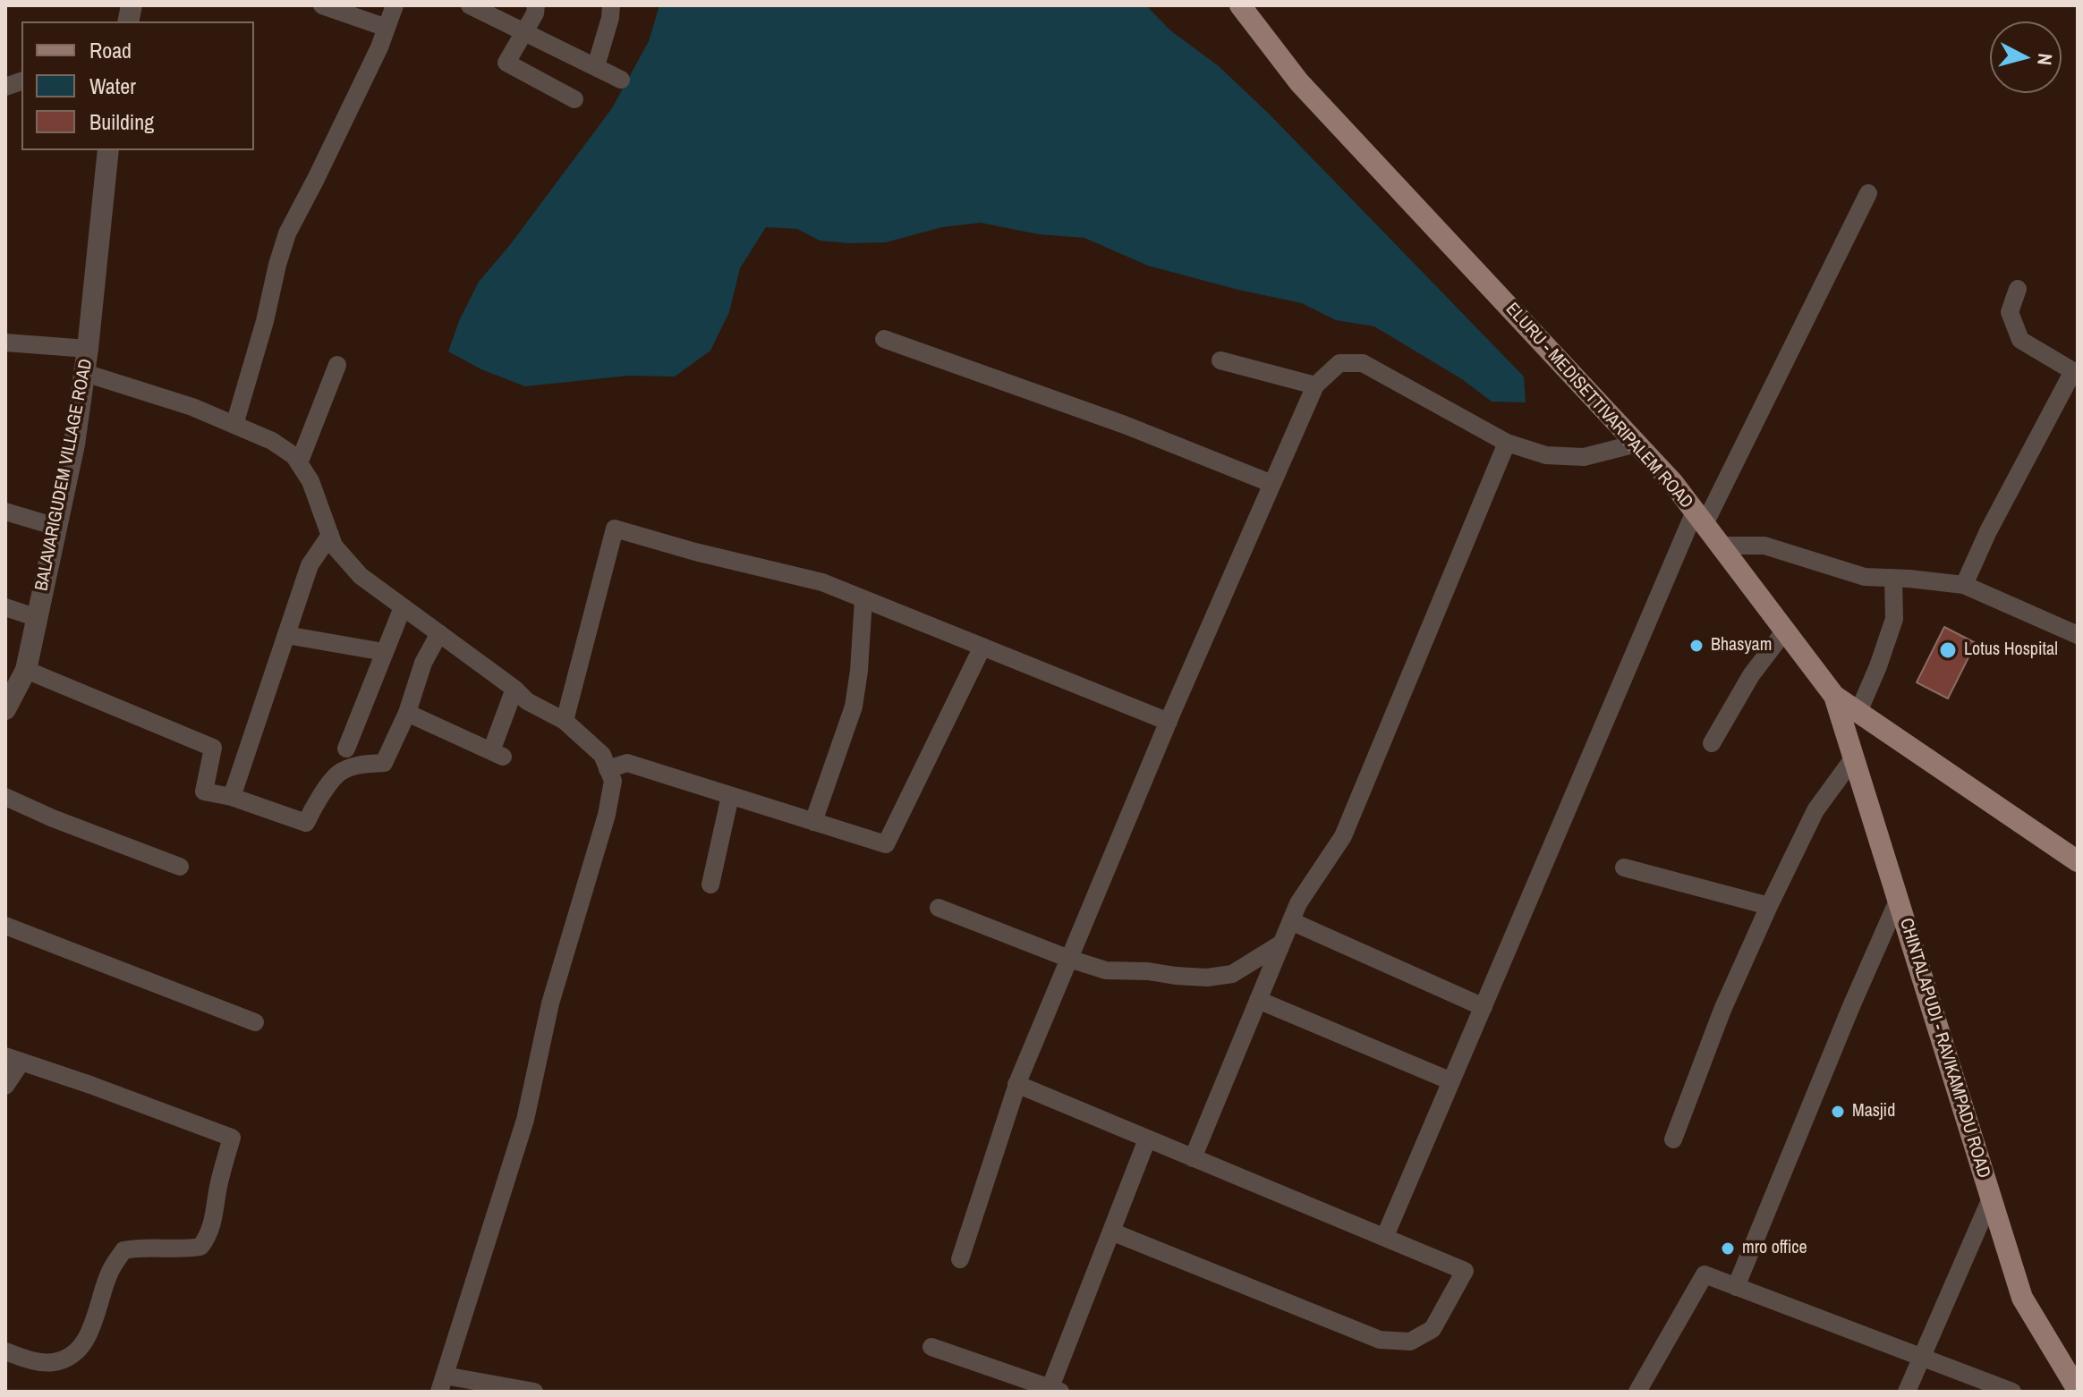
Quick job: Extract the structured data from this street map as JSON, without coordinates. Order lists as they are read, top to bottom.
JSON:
{
  "streets": {
    "main road": ["ELURU - MEDISETTIVARIPALEM ROAD", "CHINTALAPUDI - RAVIKAMPADU ROAD"],
    "street": ["BALAVARIGUDEM VILLAGE ROAD"]
  },
  "crossings": [
    ["ELURU - MEDISETTIVARIPALEM ROAD", "CHINTALAPUDI - RAVIKAMPADU ROAD"]
  ],
  "places": [
    "Bhasyam",
    "Lotus Hospital",
    "Masjid",
    "mro office"
  ],
  "legend": ["Road", "Water", "Building"],
  "north": "right"
}
